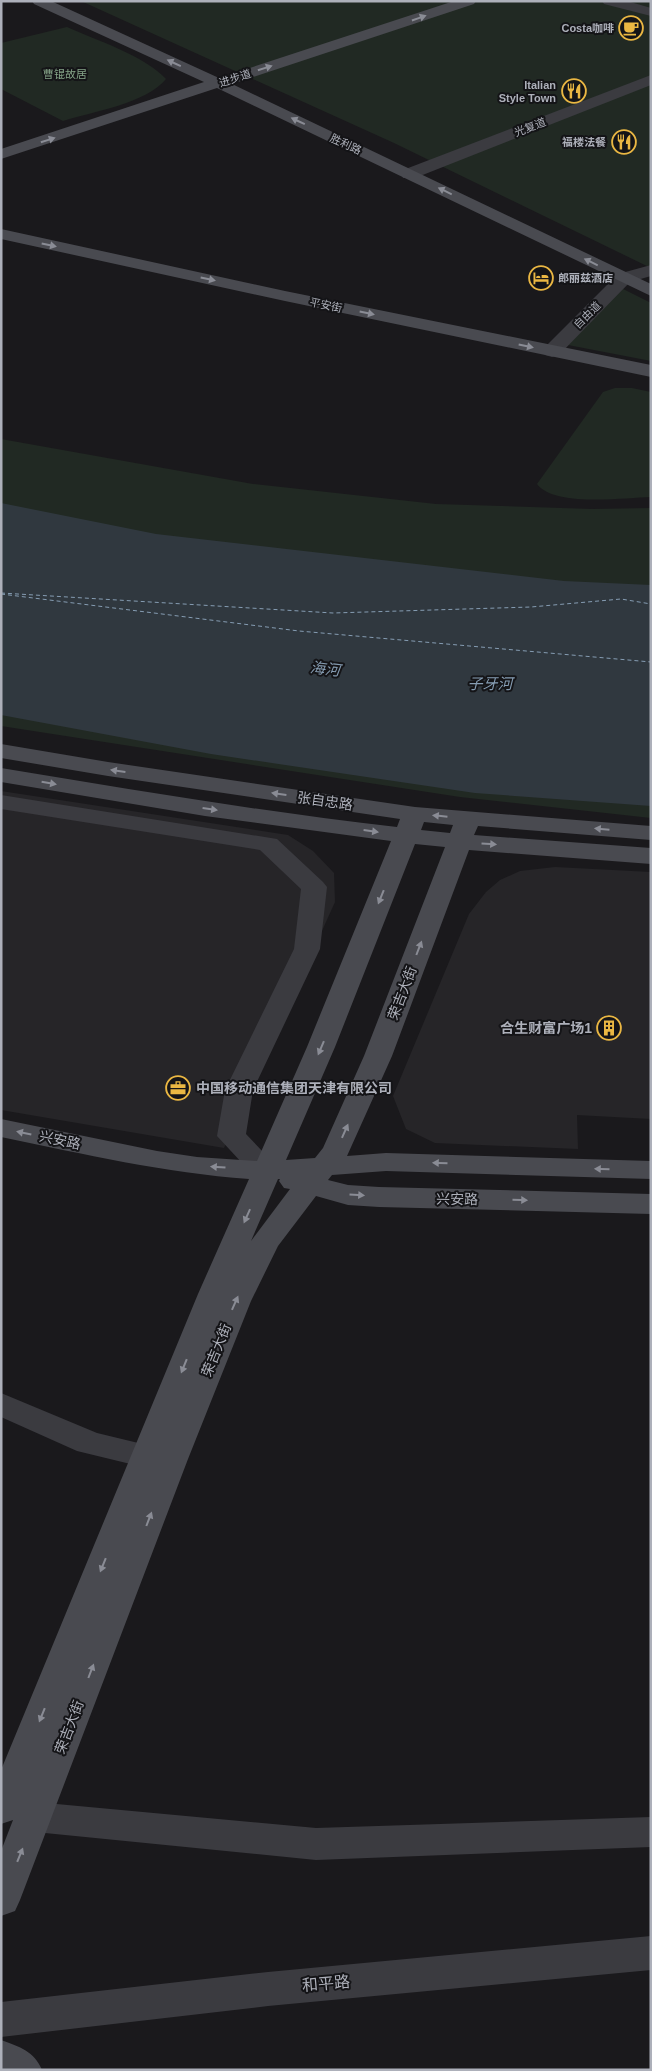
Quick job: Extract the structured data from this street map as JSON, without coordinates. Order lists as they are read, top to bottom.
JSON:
{
  "streets": {
    "street": [
      "进步道",
      "光复道",
      "胜利路",
      "平安街",
      "自由道",
      "张自忠路",
      "荣吉大街",
      "兴安路",
      "和平路"
    ]
  },
  "crossings": [
    ["进步道", "胜利路"],
    ["光复道", "胜利路"],
    ["胜利路", "自由道"],
    ["平安街", "自由道"],
    ["张自忠路", "荣吉大街"],
    ["荣吉大街", "兴安路"]
  ],
  "one_way": ["进步道", "胜利路", "平安街"],
  "water": ["海河", "子牙河"],
  "parks": ["曹锟故居"],
  "places": {
    "cafe": ["Costa咖啡"],
    "restaurant": ["Italian Style Town", "福楼法餐"],
    "hotel": ["郎丽兹酒店"],
    "building": ["合生财富广场1"],
    "office": ["中国移动通信集团天津有限公司"]
  }
}
